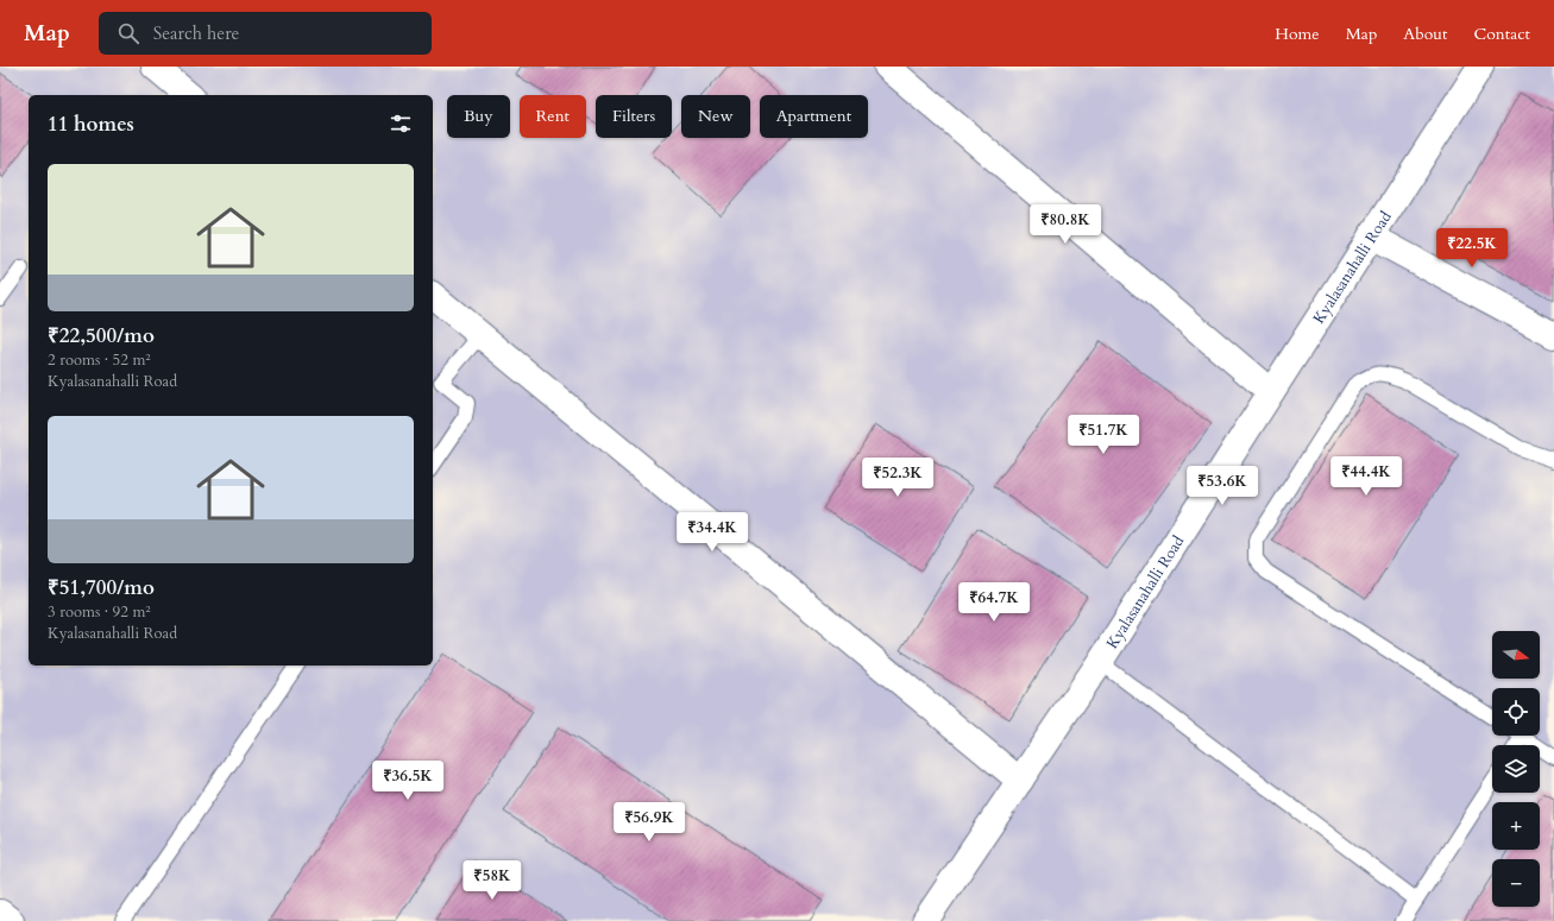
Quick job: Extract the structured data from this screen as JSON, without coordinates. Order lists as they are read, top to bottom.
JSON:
{
  "streets": {
    "street": ["Kyalasanahalli Road"]
  },
  "north": "right",
  "page": {
    "header": "Map",
    "search": "Search here",
    "nav": [
      "Home",
      "Map",
      "About",
      "Contact"
    ],
    "chip": [
      "Buy",
      "Rent",
      "Filters",
      "New",
      "Apartment"
    ],
    "heading": "11 homes",
    "list": [
      {
        "name": "₹22,500/mo",
        "note": "2 rooms · 52 m² · Kyalasanahalli Road"
      },
      {
        "name": "₹51,700/mo",
        "note": "3 rooms · 92 m² · Kyalasanahalli Road"
      }
    ],
    "price": [
      "₹80.8K",
      "₹22.5K",
      "₹51.7K",
      "₹44.4K",
      "₹52.3K",
      "₹53.6K",
      "₹34.4K",
      "₹64.7K",
      "₹36.5K",
      "₹56.9K",
      "₹58K"
    ],
    "map_buttons": ["+", "−"]
  }
}
